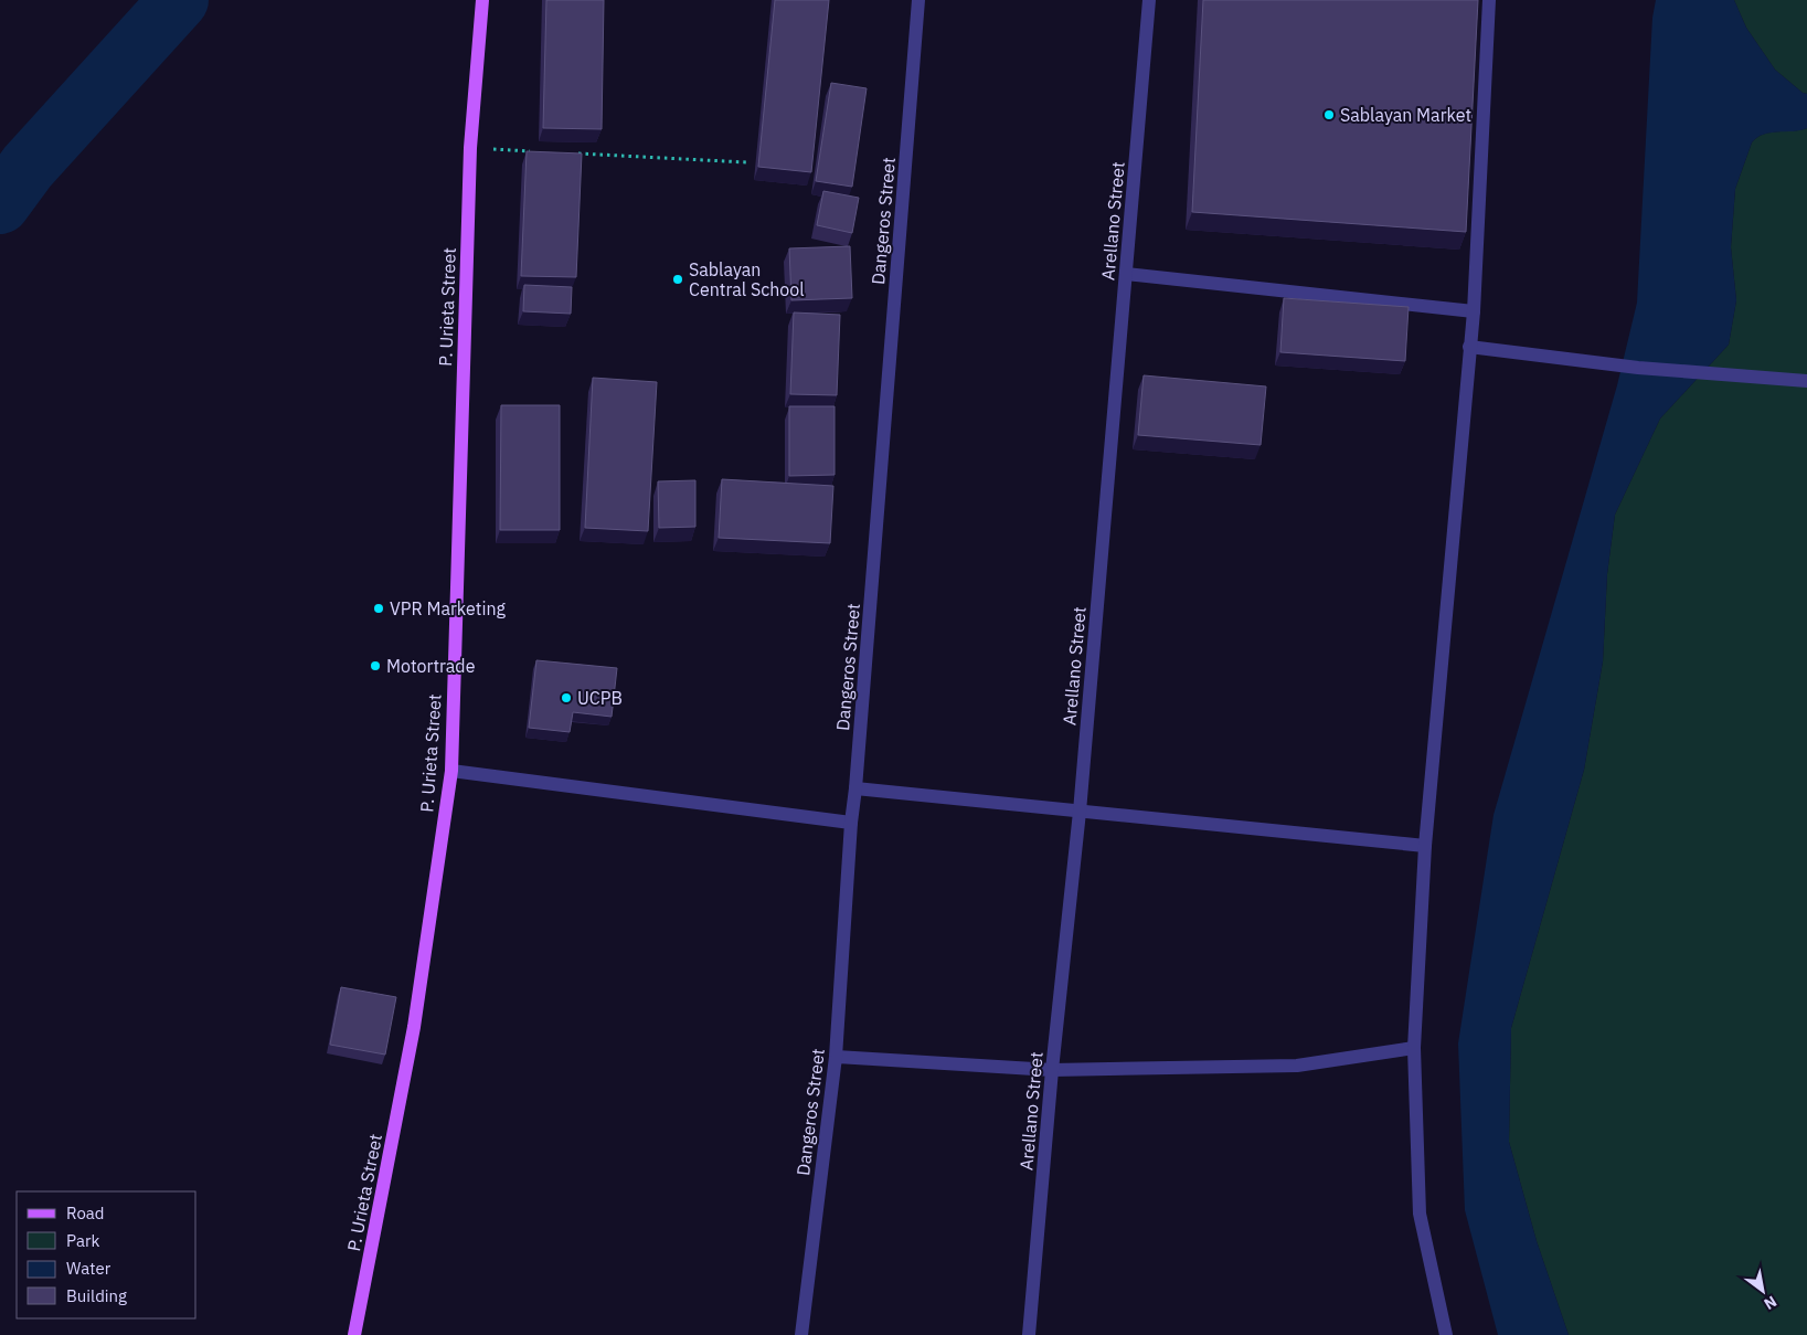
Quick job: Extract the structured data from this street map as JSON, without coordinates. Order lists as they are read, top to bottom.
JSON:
{
  "streets": {
    "main road": ["P. Urieta Street"],
    "street": ["Dangeros Street", "Arellano Street"]
  },
  "places": [
    "Sablayan Market",
    "Sablayan Central School",
    "VPR Marketing",
    "Motortrade",
    "UCPB"
  ],
  "legend": [
    "Road",
    "Park",
    "Water",
    "Building"
  ],
  "north": "bottom right"
}
